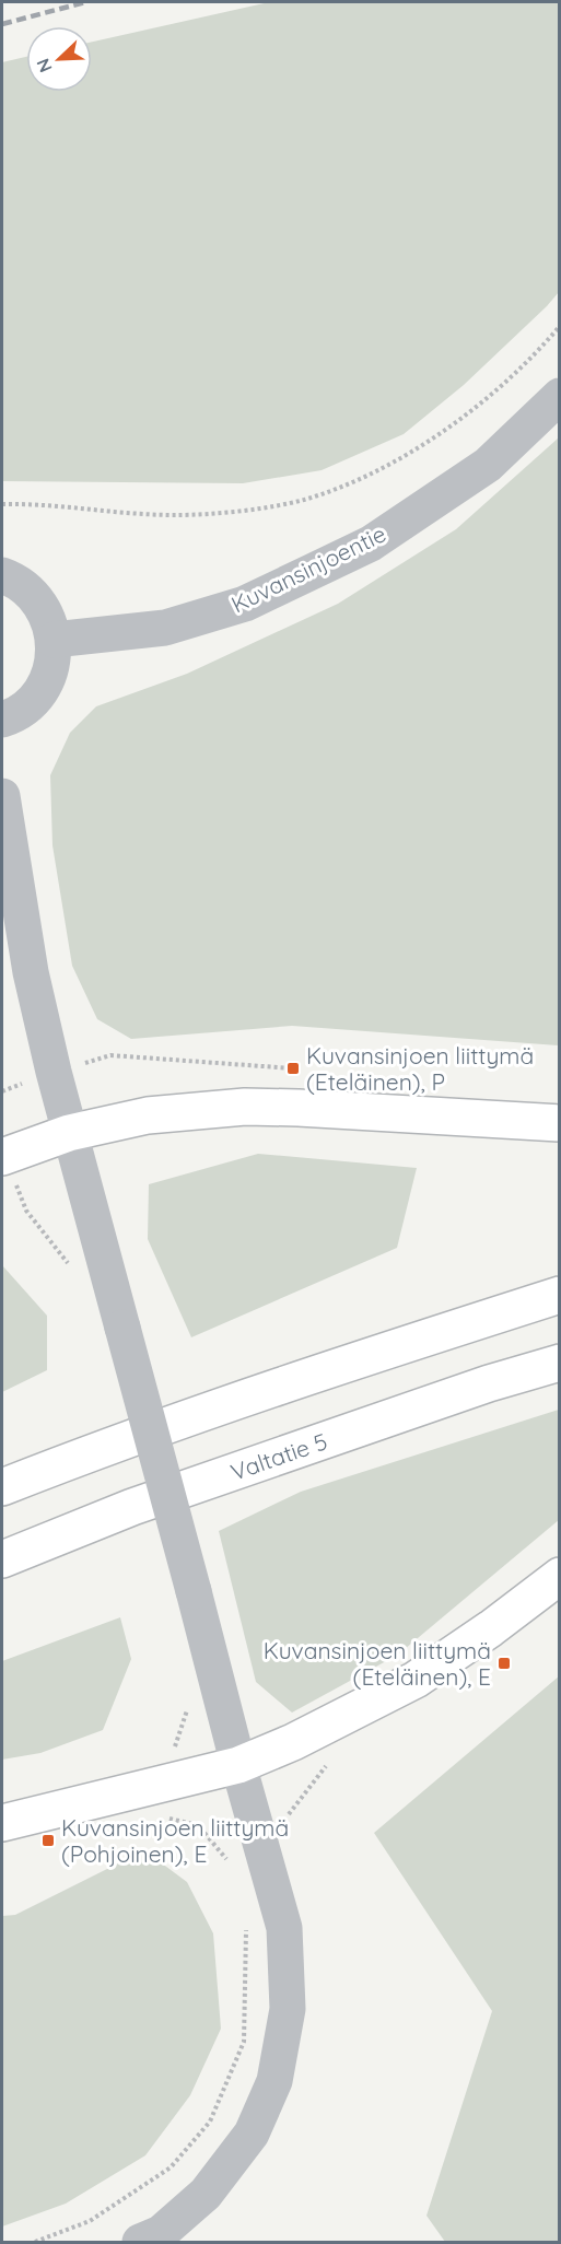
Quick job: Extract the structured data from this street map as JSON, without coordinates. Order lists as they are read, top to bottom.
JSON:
{
  "streets": {
    "highway": ["Valtatie 5"],
    "street": ["Kuvansinjoentie"]
  },
  "places": {
    "transit": ["Kuvansinjoen liittymä (Eteläinen), P", "Kuvansinjoen liittymä (Eteläinen), E", "Kuvansinjoen liittymä (Pohjoinen), E"]
  },
  "north": "bottom left"
}
